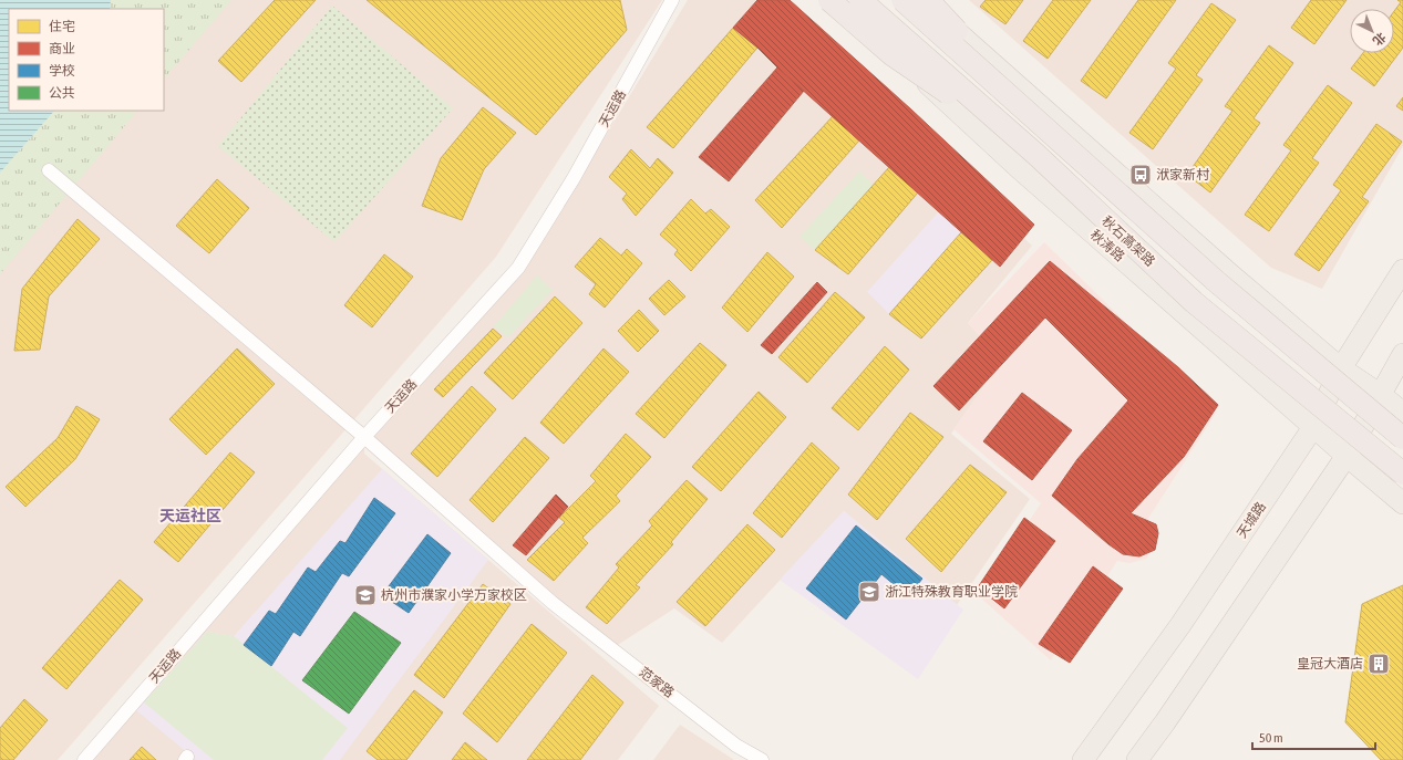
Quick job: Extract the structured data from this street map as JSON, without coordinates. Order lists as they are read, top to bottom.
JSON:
{
  "streets": {
    "highway": ["秋石高架路"],
    "main road": ["秋涛路", "天城路"],
    "street": ["天运路", "范家路"]
  },
  "crossings": [
    ["天运路", "范家路"],
    ["秋涛路", "天城路"]
  ],
  "districts": ["天运社区"],
  "places": {
    "bus stop": ["洑家新村"],
    "school or university": ["浙江特殊教育职业学院", "杭州市濮家小学万家校区"],
    "building": ["皇冠大酒店"]
  },
  "legend": [
    "住宅",
    "商业",
    "学校",
    "公共"
  ],
  "scale_bar": "50 m",
  "north": "bottom right"
}
